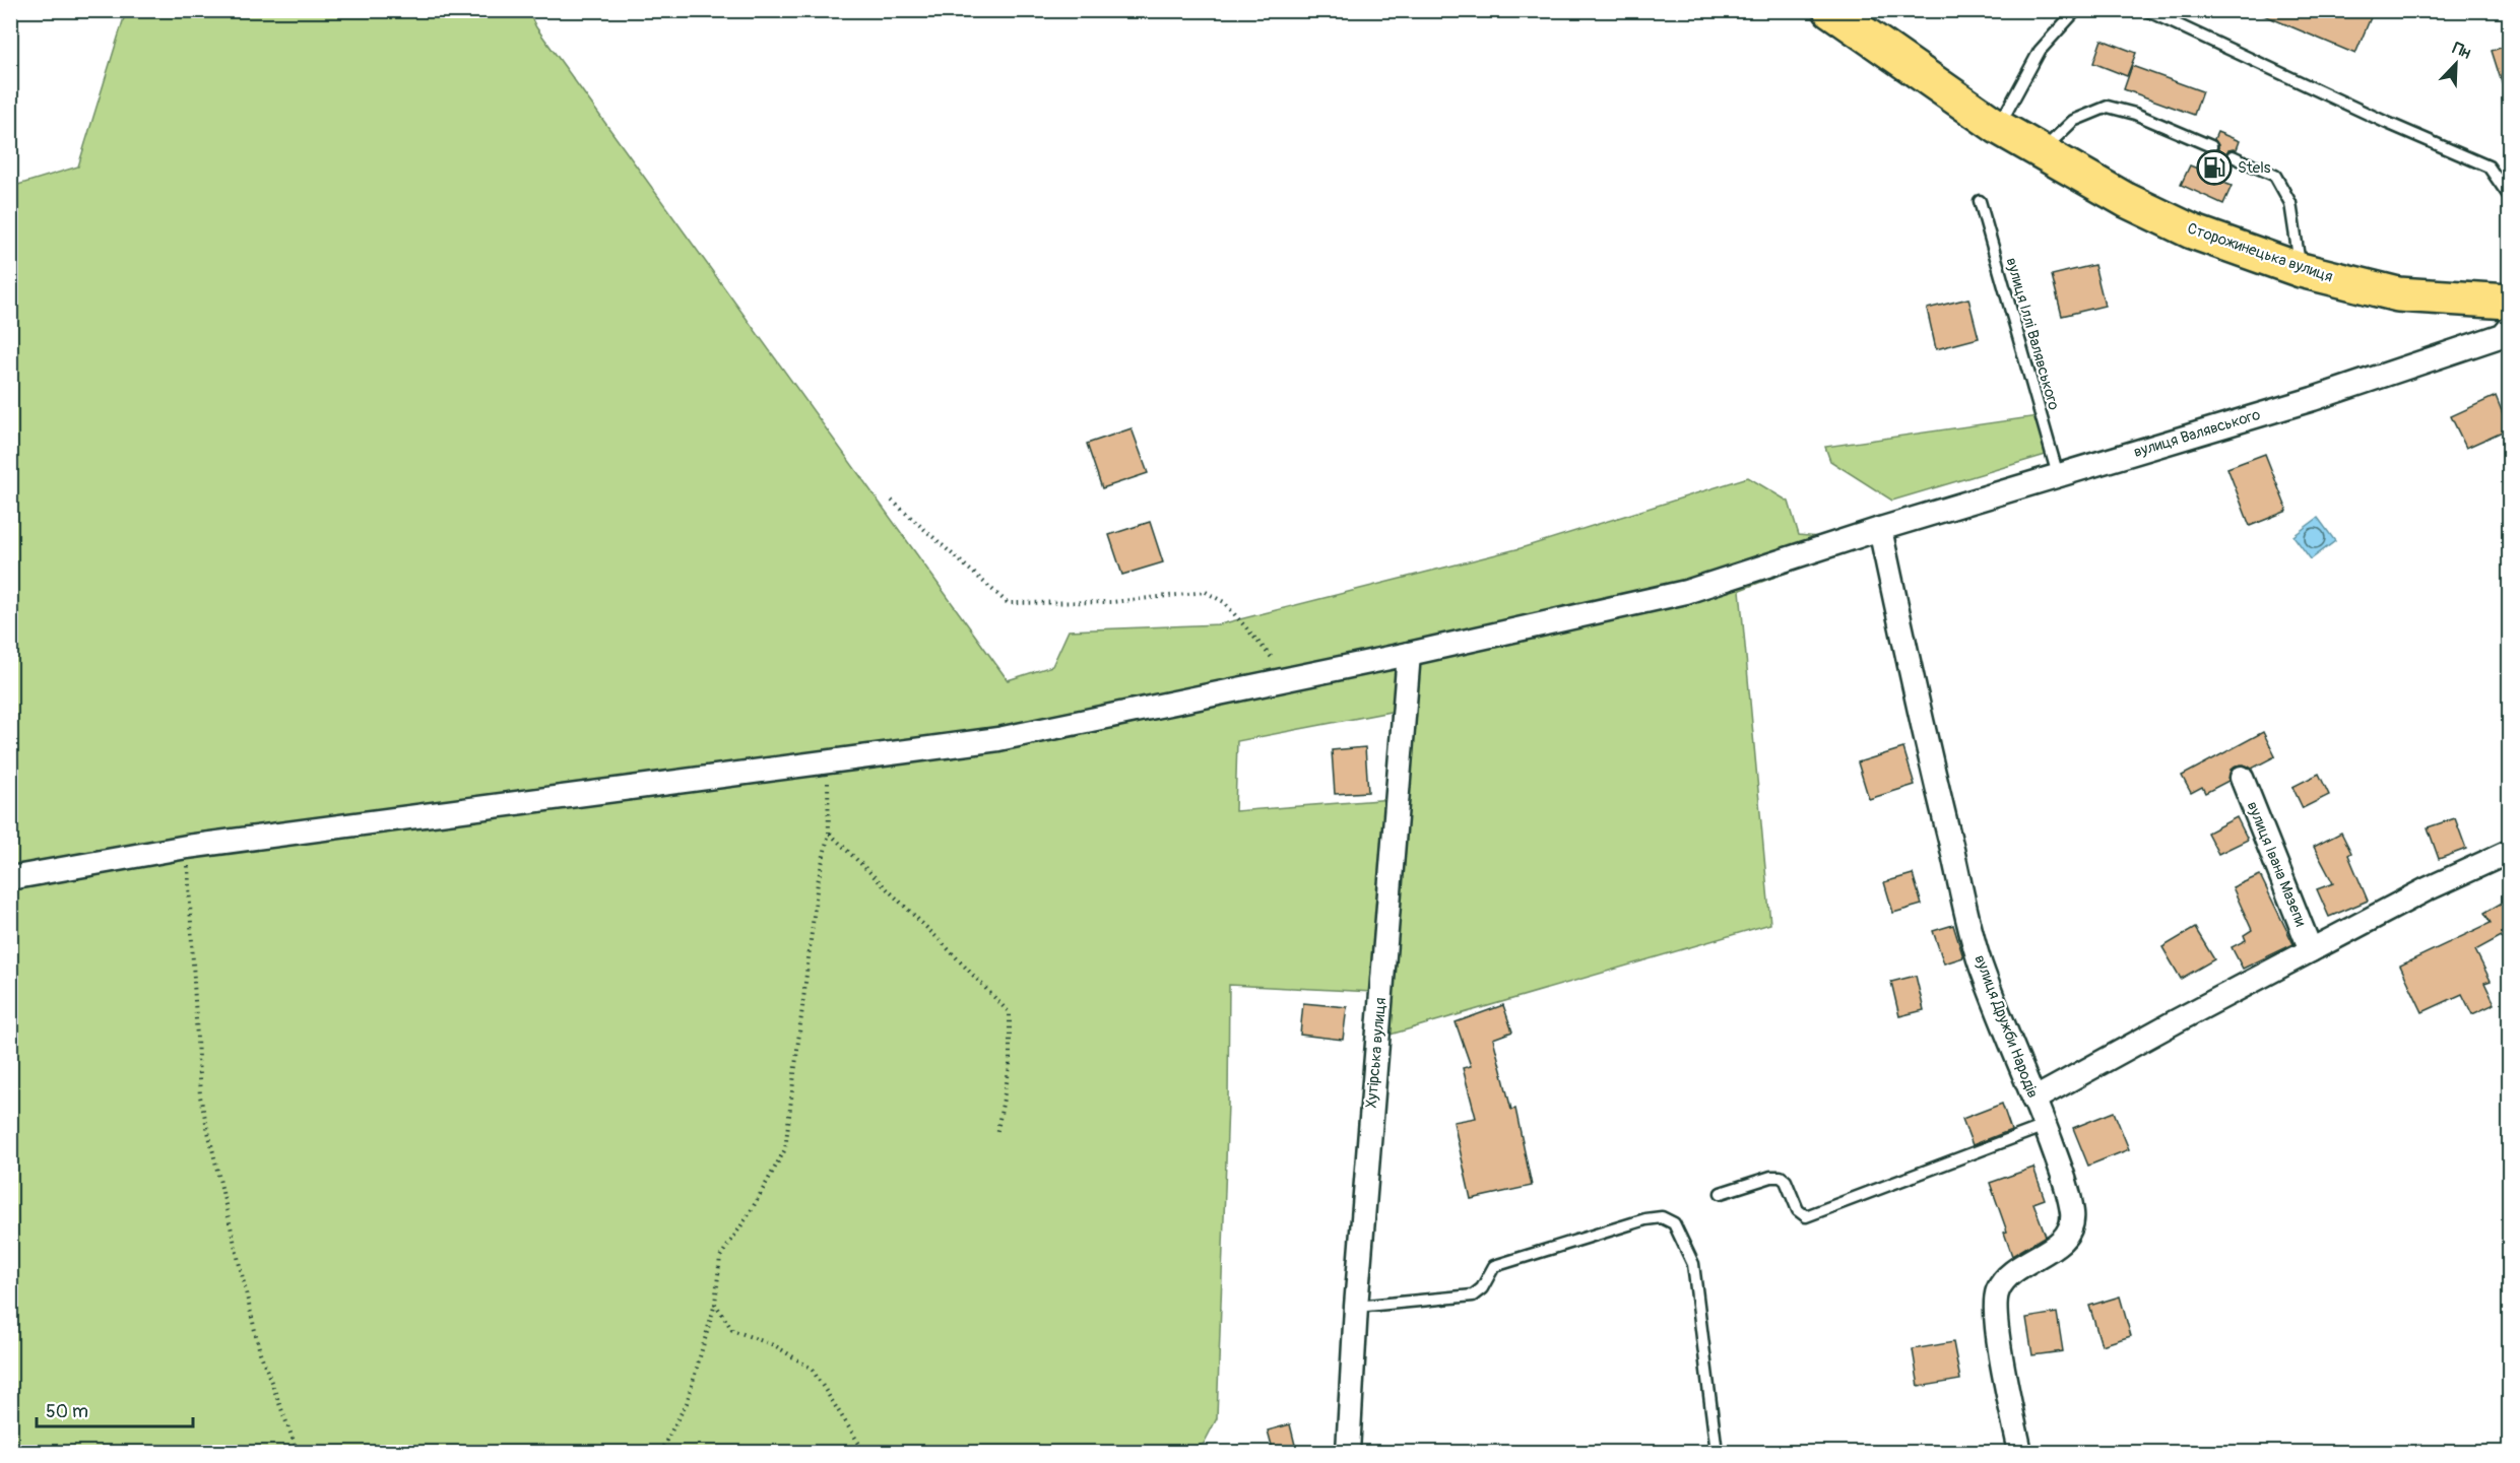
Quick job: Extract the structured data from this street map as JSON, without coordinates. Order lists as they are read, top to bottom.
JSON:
{
  "streets": {
    "main road": ["Сторожинецька вулиця"],
    "street": [
      "вулиця Валявського",
      "вулиця Івана Мазепи",
      "вулиця Дружби Народів",
      "Хутірська вулиця"
    ],
    "lane": ["вулиця Іллі Валявського"]
  },
  "crossings": [
    ["вулиця Іллі Валявського", "вулиця Валявського"],
    ["вулиця Валявського", "вулиця Дружби Народів"],
    ["вулиця Валявського", "Хутірська вулиця"]
  ],
  "places": {
    "fuel station": ["Stels"]
  },
  "scale_bar": "50 m",
  "north": "top right"
}
